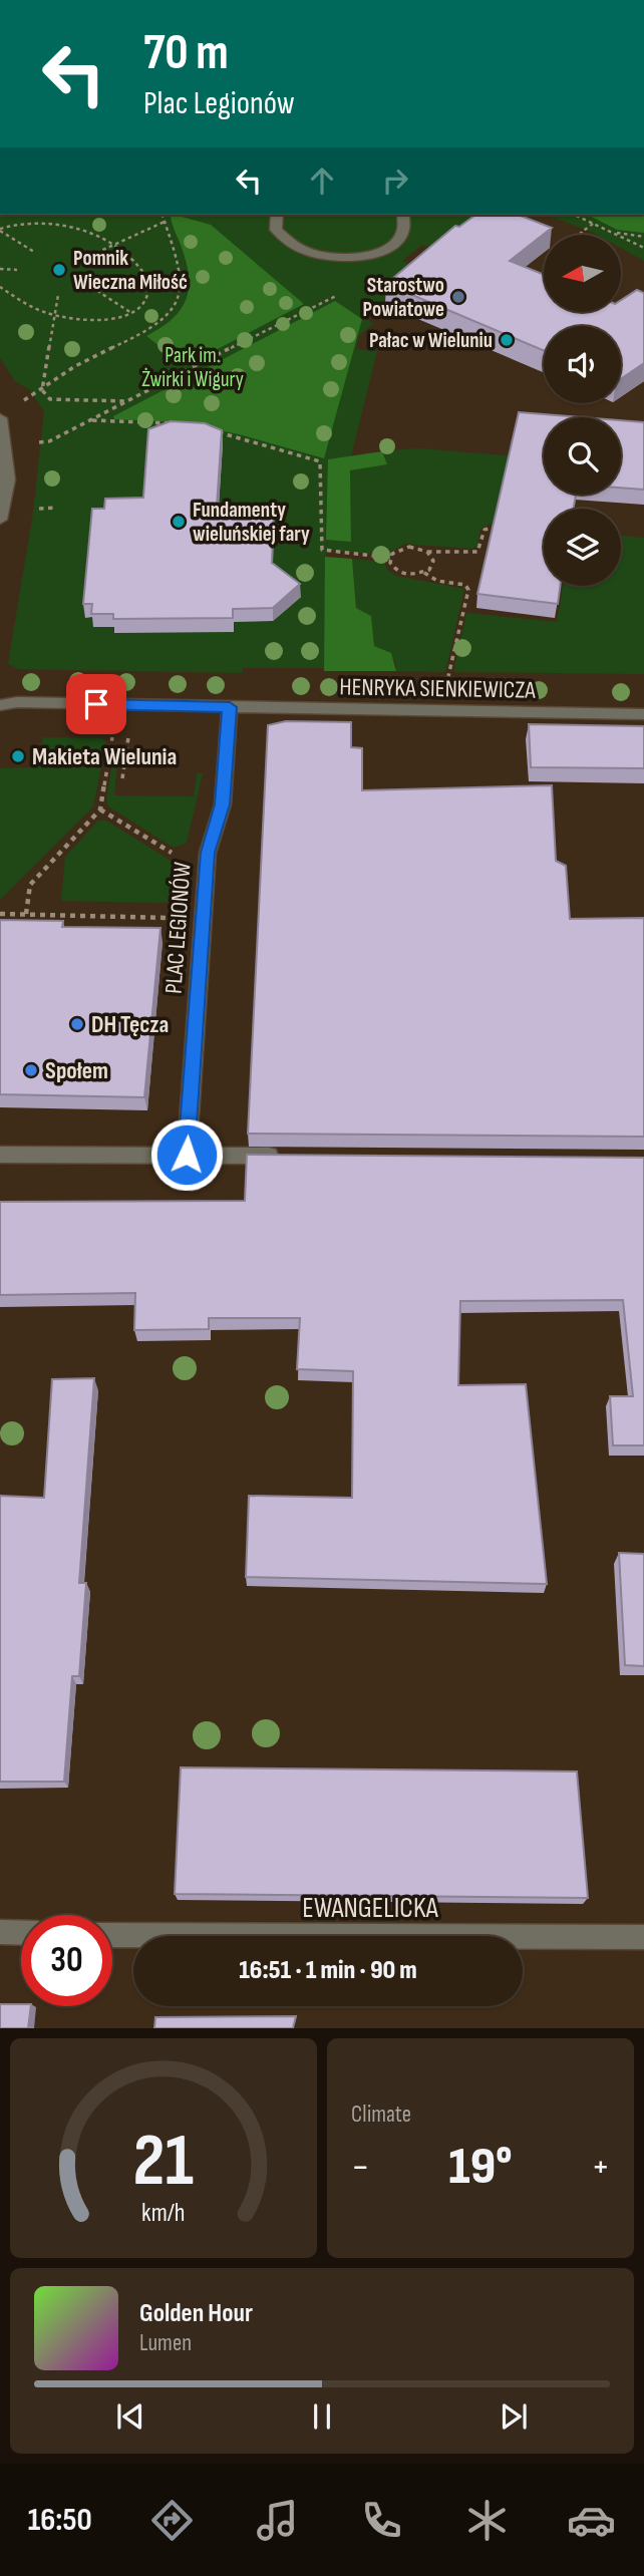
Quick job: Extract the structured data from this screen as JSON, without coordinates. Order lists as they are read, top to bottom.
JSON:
{
  "streets": {
    "street": ["HENRYKA SIENKIEWICZA", "PLAC LEGIONÓW", "EWANGELICKA"]
  },
  "crossings": [
    ["HENRYKA SIENKIEWICZA", "PLAC LEGIONÓW"]
  ],
  "parks": ["Park im. Żwirki i Wigury"],
  "places": [
    "Pomnik Wieczna Miłość",
    "Starostwo Powiatowe",
    "Pałac w Wieluniu",
    "Fundamenty wieluńskiej fary",
    "Makieta Wielunia",
    "DH Tęcza",
    "Społem"
  ],
  "north": "left",
  "page": {
    "turn": ["70 m", "Plac Legionów"],
    "limit": "30",
    "trip": "16:51 · 1 min · 90 m",
    "tile": "Climate",
    "heat": ["−", "19°", "+"],
    "song": ["Golden Hour", "Lumen"],
    "tabs": "16:50",
    "gauge": ["21", "km/h"]
  }
}
